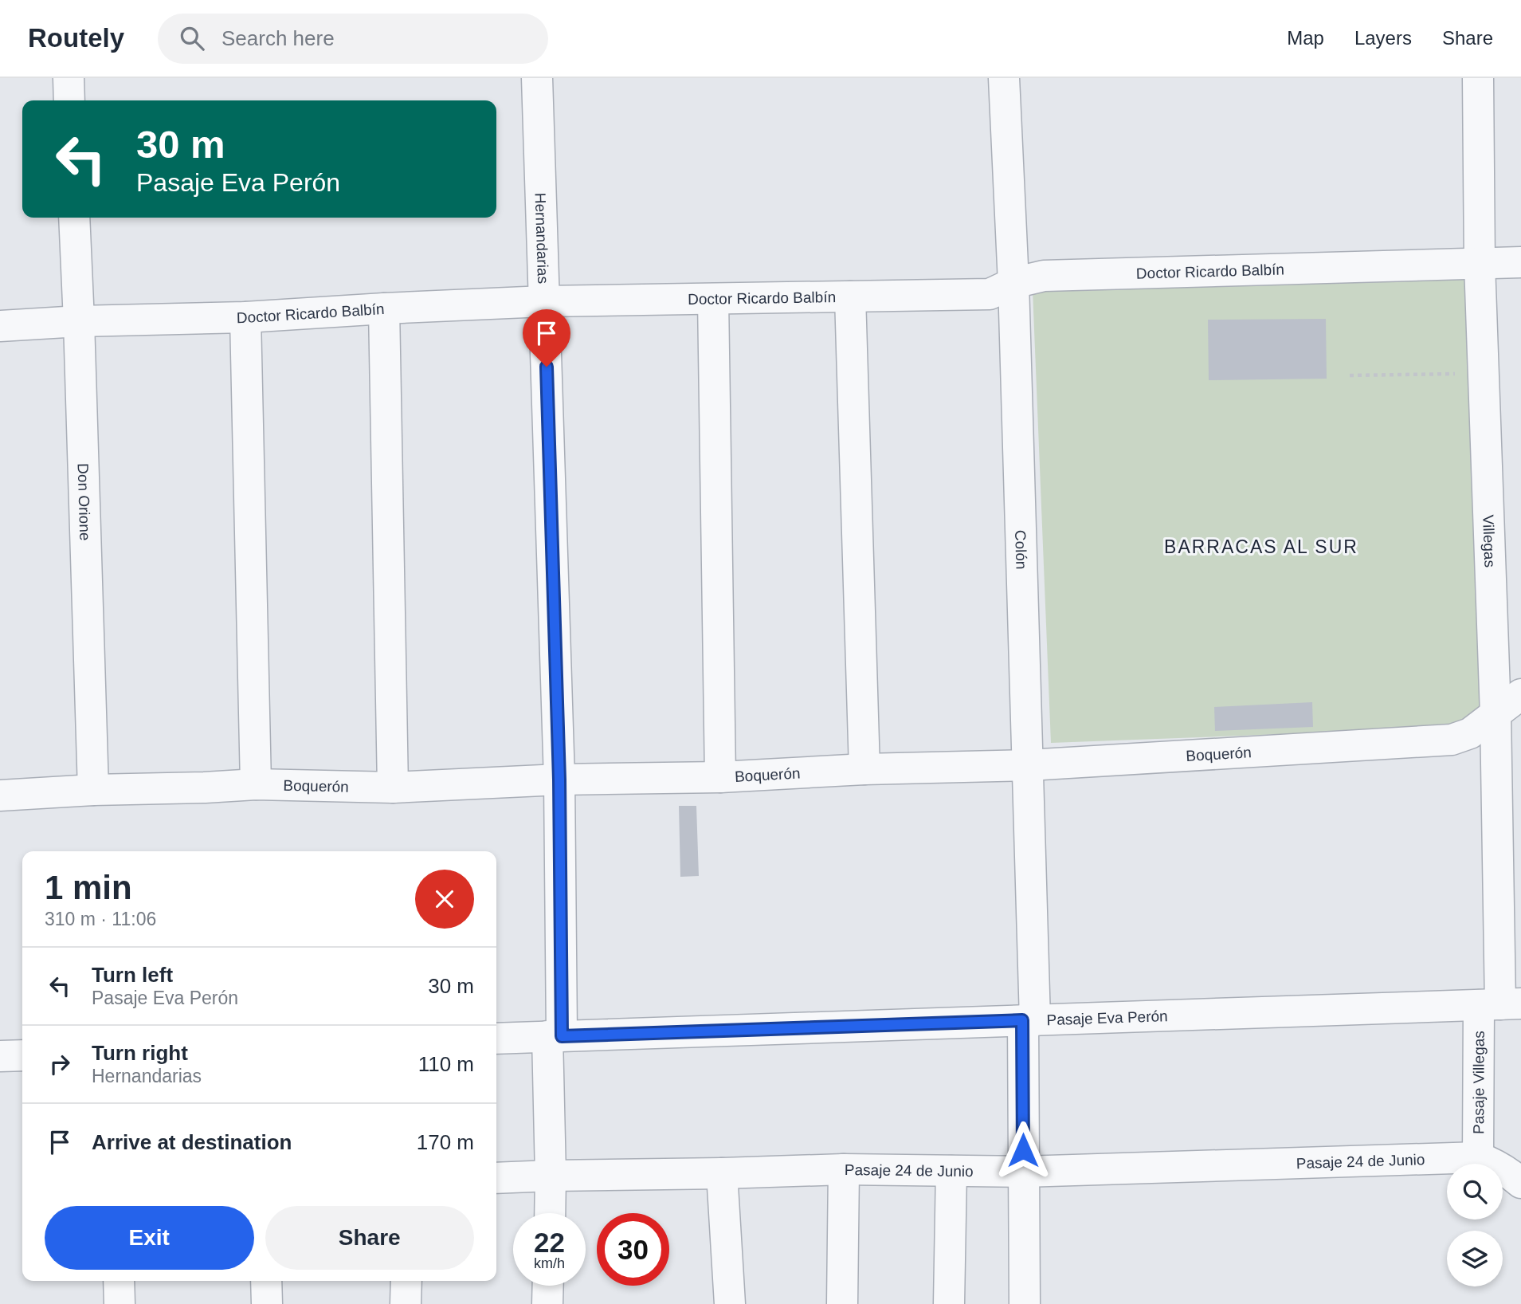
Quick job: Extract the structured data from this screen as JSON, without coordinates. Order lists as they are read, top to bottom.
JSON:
{
  "streets": {
    "street": [
      "Hernandarias",
      "Doctor Ricardo Balbín",
      "Don Orione",
      "Villegas",
      "Colón",
      "Boquerón",
      "Pasaje Eva Perón",
      "Pasaje Villegas",
      "Pasaje 24 de Junio"
    ]
  },
  "crossings": [
    ["Hernandarias", "Doctor Ricardo Balbín"],
    ["Hernandarias", "Boquerón"],
    ["Hernandarias", "Pasaje Eva Perón"],
    ["Hernandarias", "Pasaje 24 de Junio"],
    ["Doctor Ricardo Balbín", "Don Orione"],
    ["Doctor Ricardo Balbín", "Villegas"],
    ["Doctor Ricardo Balbín", "Colón"],
    ["Don Orione", "Boquerón"],
    ["Villegas", "Boquerón"],
    ["Villegas", "Pasaje Eva Perón"],
    ["Villegas", "Pasaje Villegas"],
    ["Colón", "Boquerón"],
    ["Colón", "Pasaje Eva Perón"],
    ["Colón", "Pasaje 24 de Junio"],
    ["Pasaje Eva Perón", "Pasaje Villegas"],
    ["Pasaje Villegas", "Pasaje 24 de Junio"]
  ],
  "districts": ["BARRACAS AL SUR"],
  "page": {
    "header": "Routely",
    "search": "Search here",
    "nav": ["Map", "Layers", "Share"],
    "turn": ["30 m", "Pasaje Eva Perón"],
    "heading": ["1 min", "310 m · 11:06"],
    "list": [
      {
        "name": "Turn left",
        "note": "Pasaje Eva Perón",
        "value": "30 m"
      },
      {
        "name": "Turn right",
        "note": "Hernandarias",
        "value": "110 m"
      },
      {
        "name": "Arrive at destination",
        "value": "170 m"
      }
    ],
    "buttons": ["Exit", "Share"],
    "speed": "22 km/h",
    "limit": "30"
  }
}
